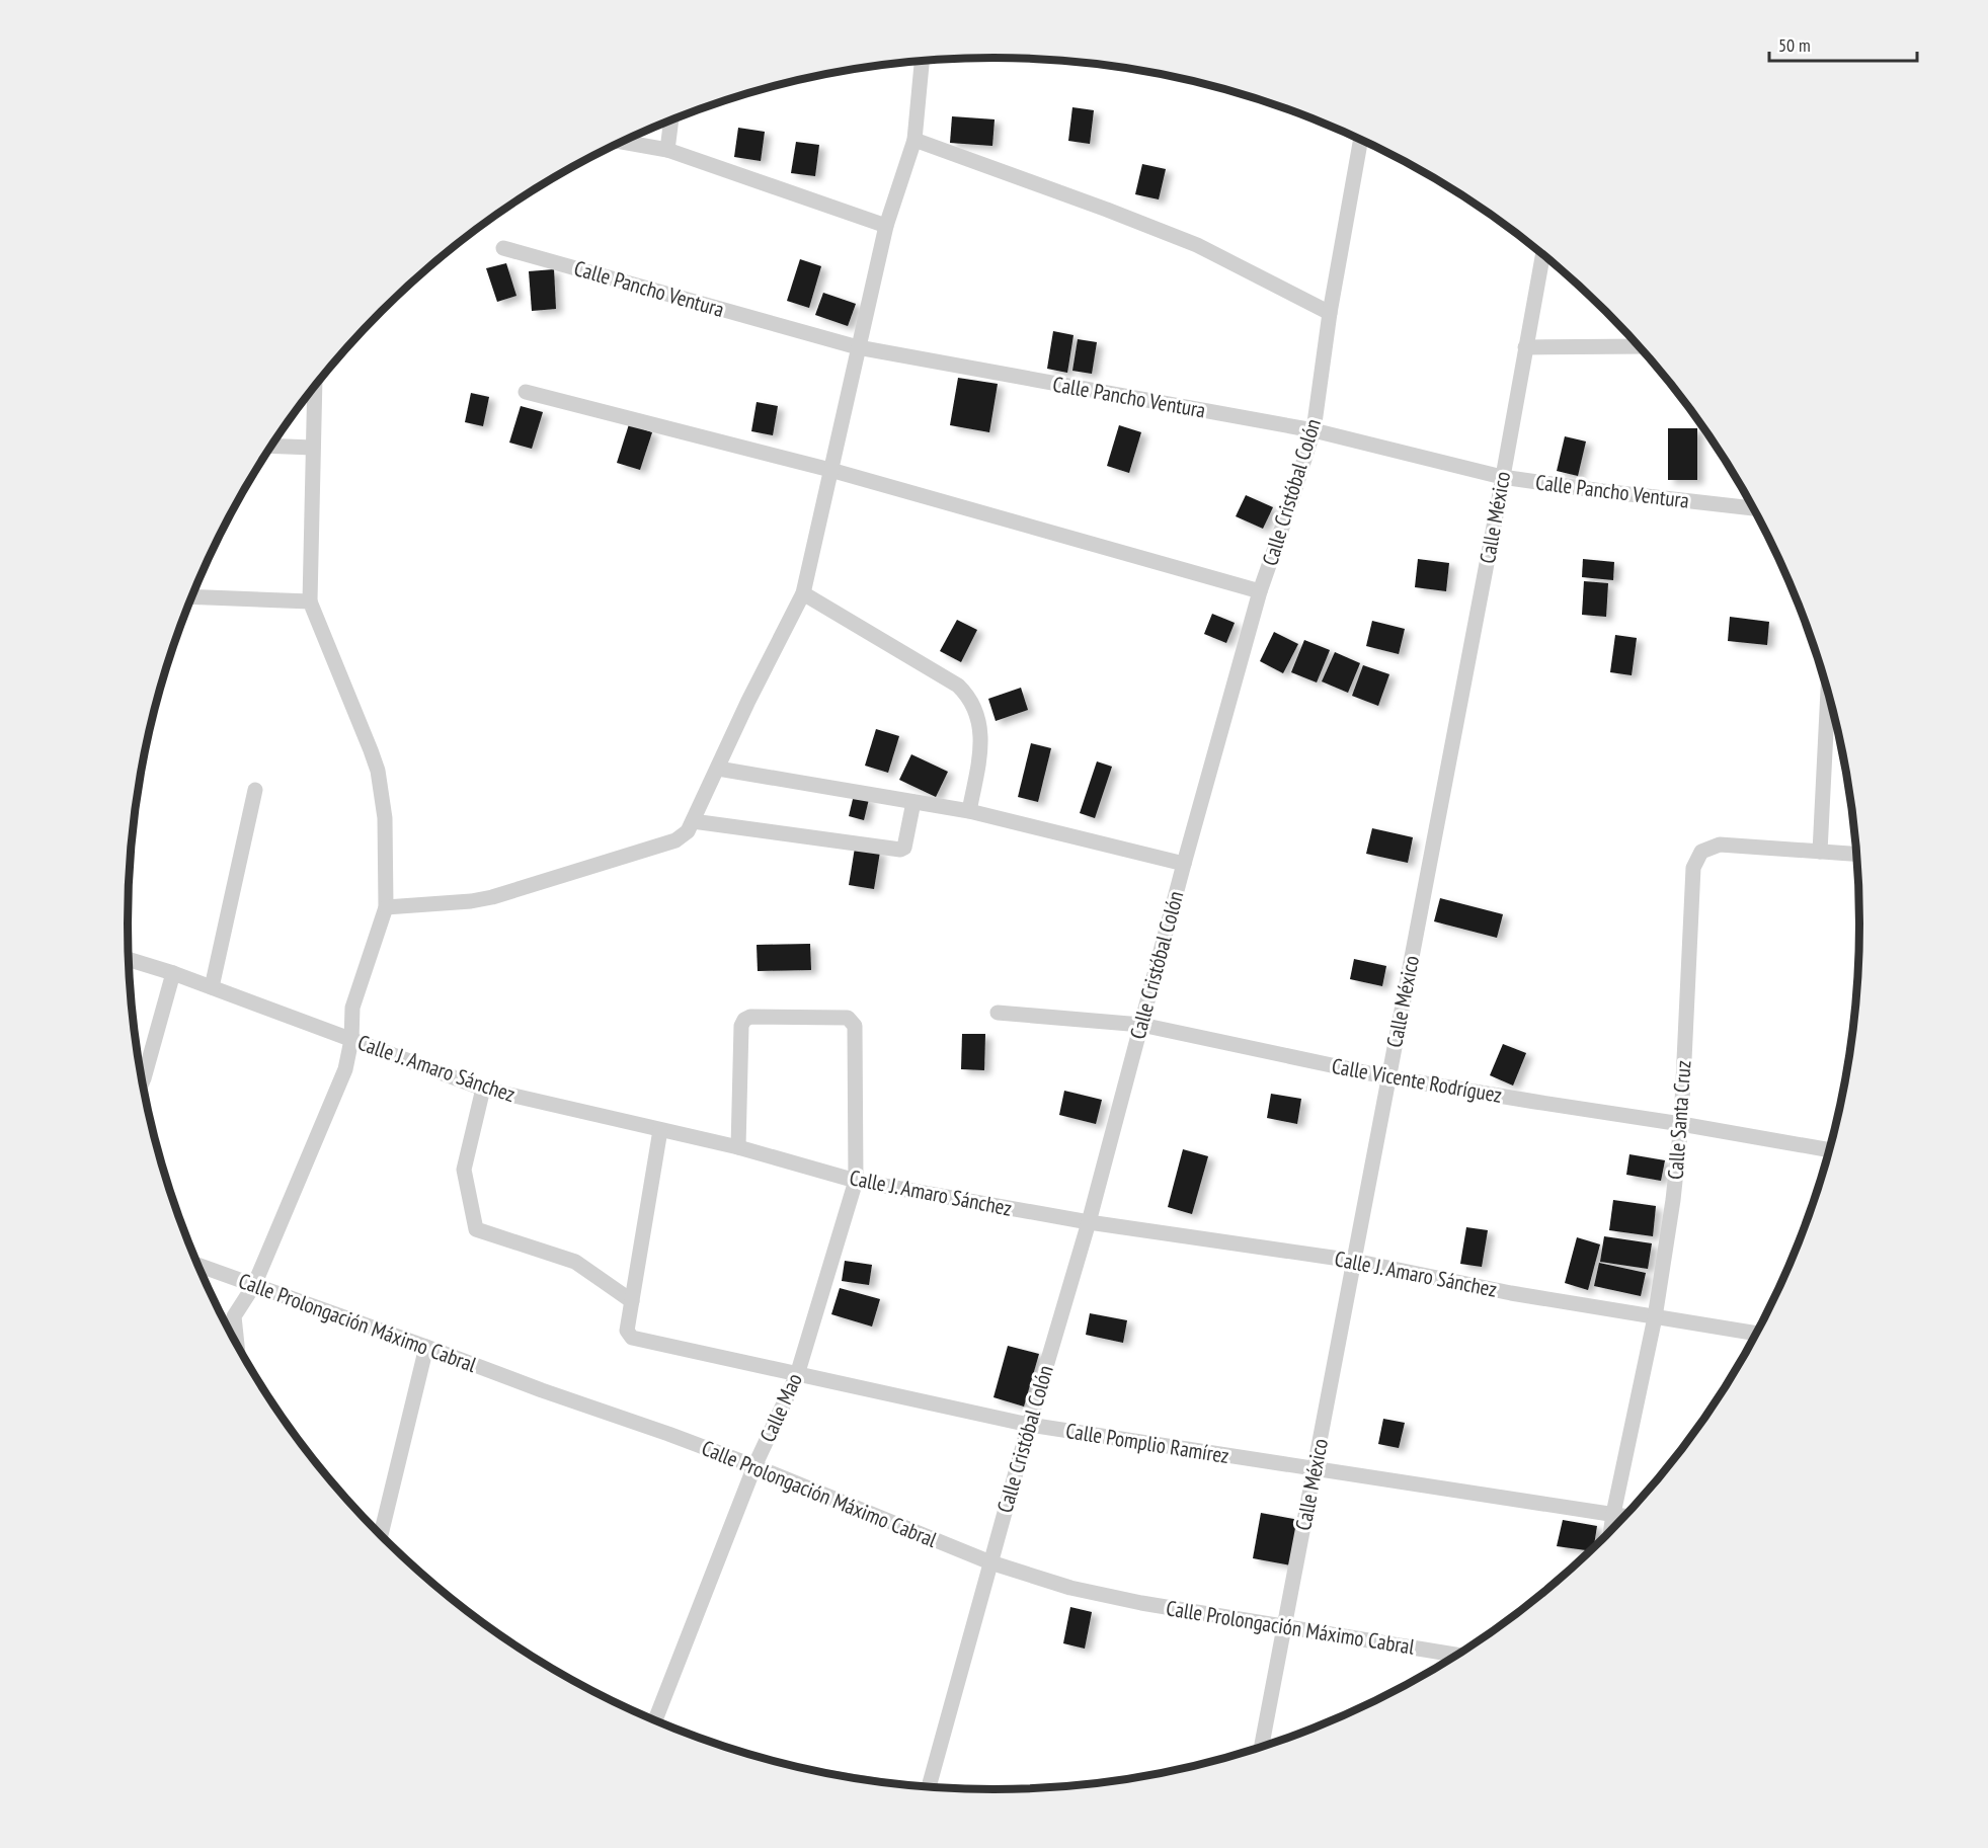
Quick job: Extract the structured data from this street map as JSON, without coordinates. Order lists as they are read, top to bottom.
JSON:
{
  "streets": {
    "street": [
      "Calle Pancho Ventura",
      "Calle Cristóbal Colón",
      "Calle México",
      "Calle J. Amaro Sánchez",
      "Calle Vicente Rodríguez",
      "Calle Santa Cruz",
      "Calle Prolongación Máximo Cabral",
      "Calle Mao",
      "Calle Pomplio Ramírez"
    ]
  },
  "crossings": [
    ["Calle Pancho Ventura", "Calle Cristóbal Colón"],
    ["Calle Pancho Ventura", "Calle México"],
    ["Calle Cristóbal Colón", "Calle J. Amaro Sánchez"],
    ["Calle Cristóbal Colón", "Calle Vicente Rodríguez"],
    ["Calle Cristóbal Colón", "Calle Prolongación Máximo Cabral"],
    ["Calle Cristóbal Colón", "Calle Pomplio Ramírez"],
    ["Calle México", "Calle J. Amaro Sánchez"],
    ["Calle México", "Calle Vicente Rodríguez"],
    ["Calle México", "Calle Prolongación Máximo Cabral"],
    ["Calle México", "Calle Pomplio Ramírez"],
    ["Calle J. Amaro Sánchez", "Calle Santa Cruz"],
    ["Calle J. Amaro Sánchez", "Calle Mao"],
    ["Calle Vicente Rodríguez", "Calle Santa Cruz"],
    ["Calle Santa Cruz", "Calle Pomplio Ramírez"],
    ["Calle Prolongación Máximo Cabral", "Calle Mao"],
    ["Calle Mao", "Calle Pomplio Ramírez"]
  ],
  "scale_bar": "50 m"
}
